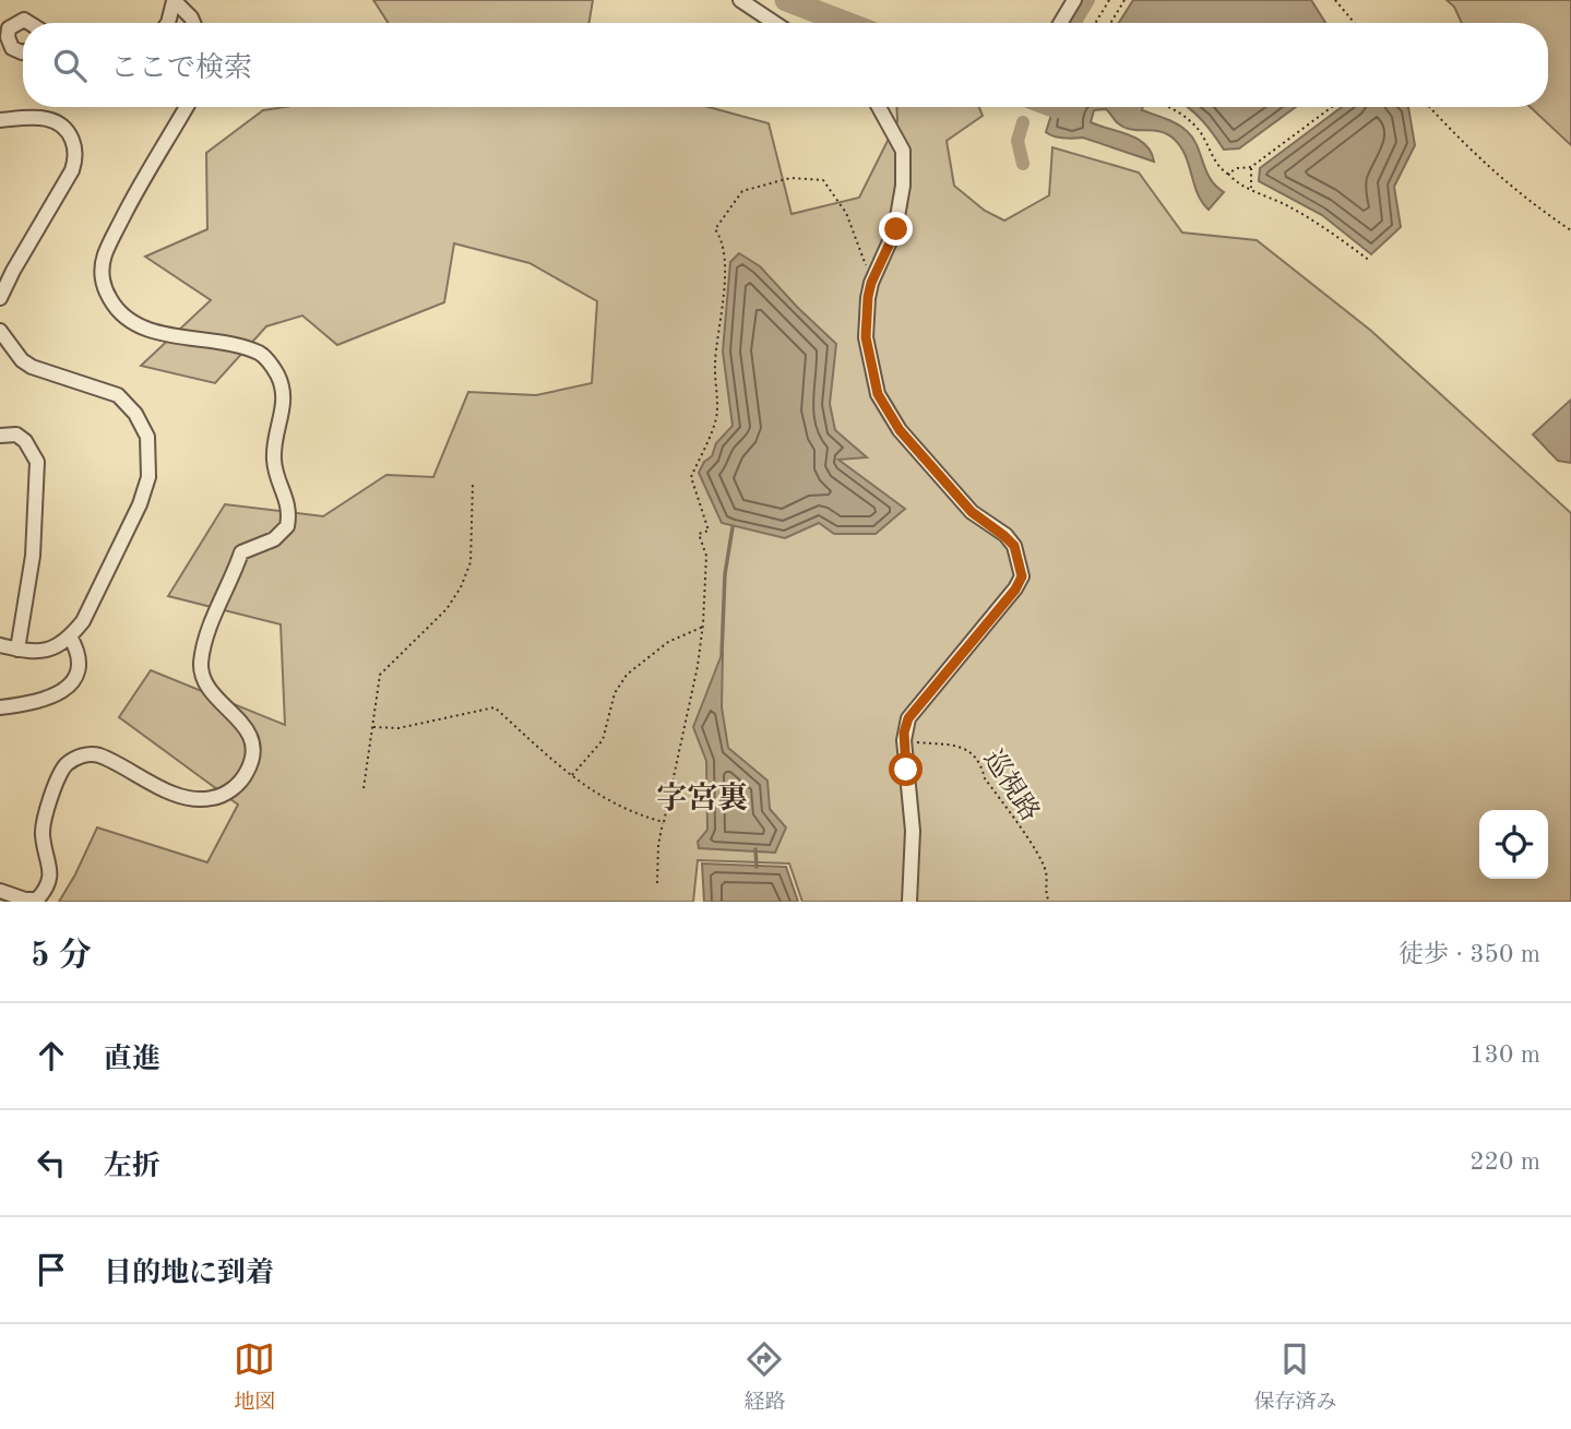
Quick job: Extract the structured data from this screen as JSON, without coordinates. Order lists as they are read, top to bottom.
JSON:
{
  "streets": {
    "path": ["巡視路"]
  },
  "districts": ["字宮裏"],
  "page": {
    "search": "ここで検索",
    "heading": ["5 分", "徒歩 · 350 m"],
    "list": [
      ["直進", "130 m"],
      ["左折", "220 m"],
      "目的地に到着"
    ],
    "nav": ["地図", "経路", "保存済み"]
  }
}
